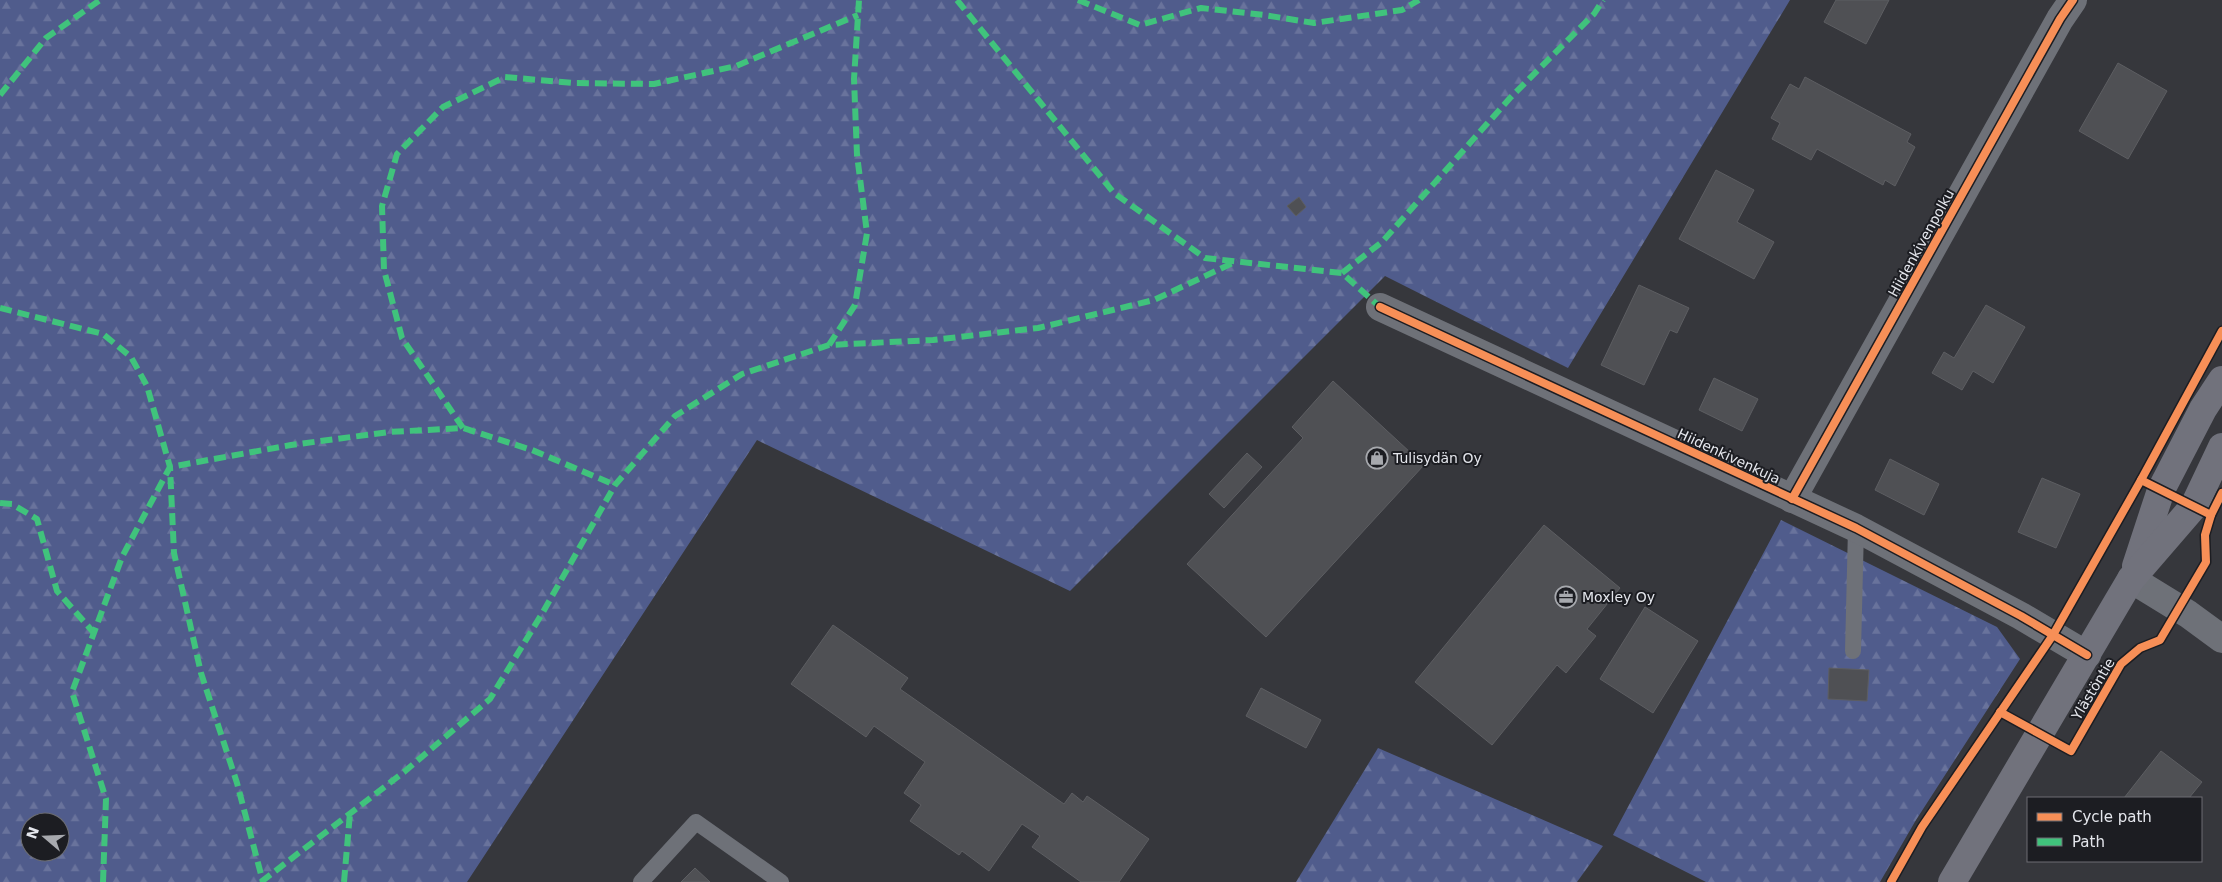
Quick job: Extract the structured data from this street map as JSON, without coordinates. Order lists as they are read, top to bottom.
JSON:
{
  "streets": {
    "main road": ["Ylästöntie"],
    "street": ["Hiidenkivenpolku", "Hiidenkivenkuja"]
  },
  "crossings": [
    ["Hiidenkivenpolku", "Hiidenkivenkuja"],
    ["Hiidenkivenkuja", "Ylästöntie"]
  ],
  "places": {
    "shop": ["Tulisydän Oy"],
    "office": ["Moxley Oy"]
  },
  "legend": ["Cycle path", "Path"],
  "north": "left"
}
